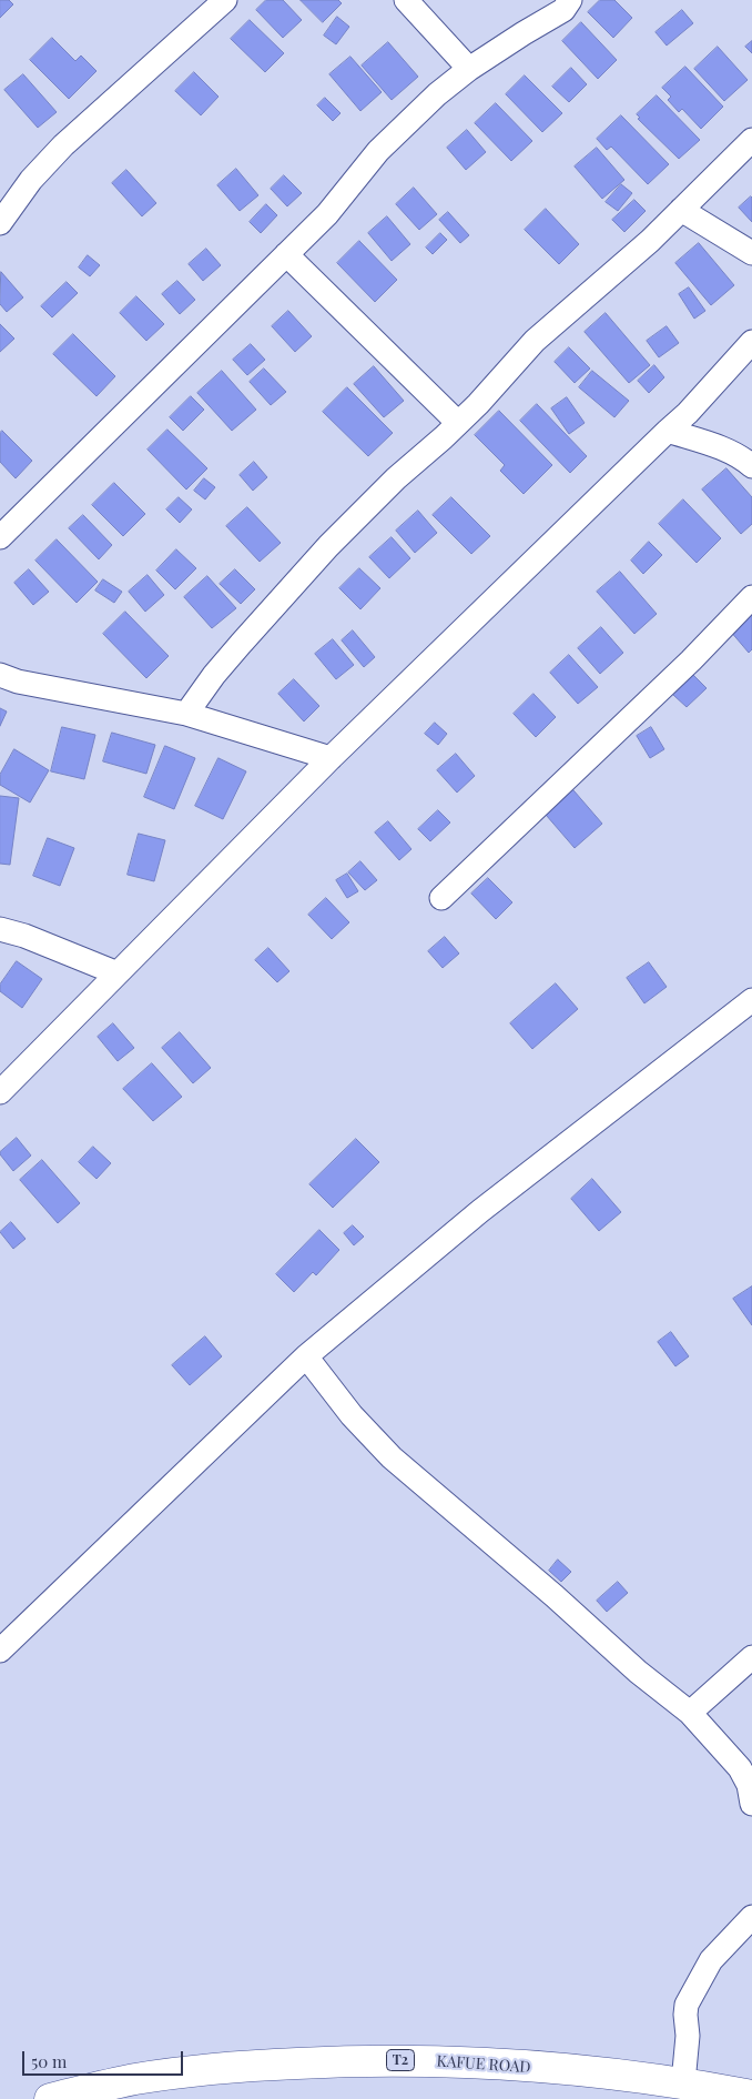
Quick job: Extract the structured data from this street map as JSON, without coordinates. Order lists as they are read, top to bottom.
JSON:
{
  "streets": {
    "highway": ["T2", "KAFUE ROAD"]
  },
  "scale_bar": "50 m"
}
